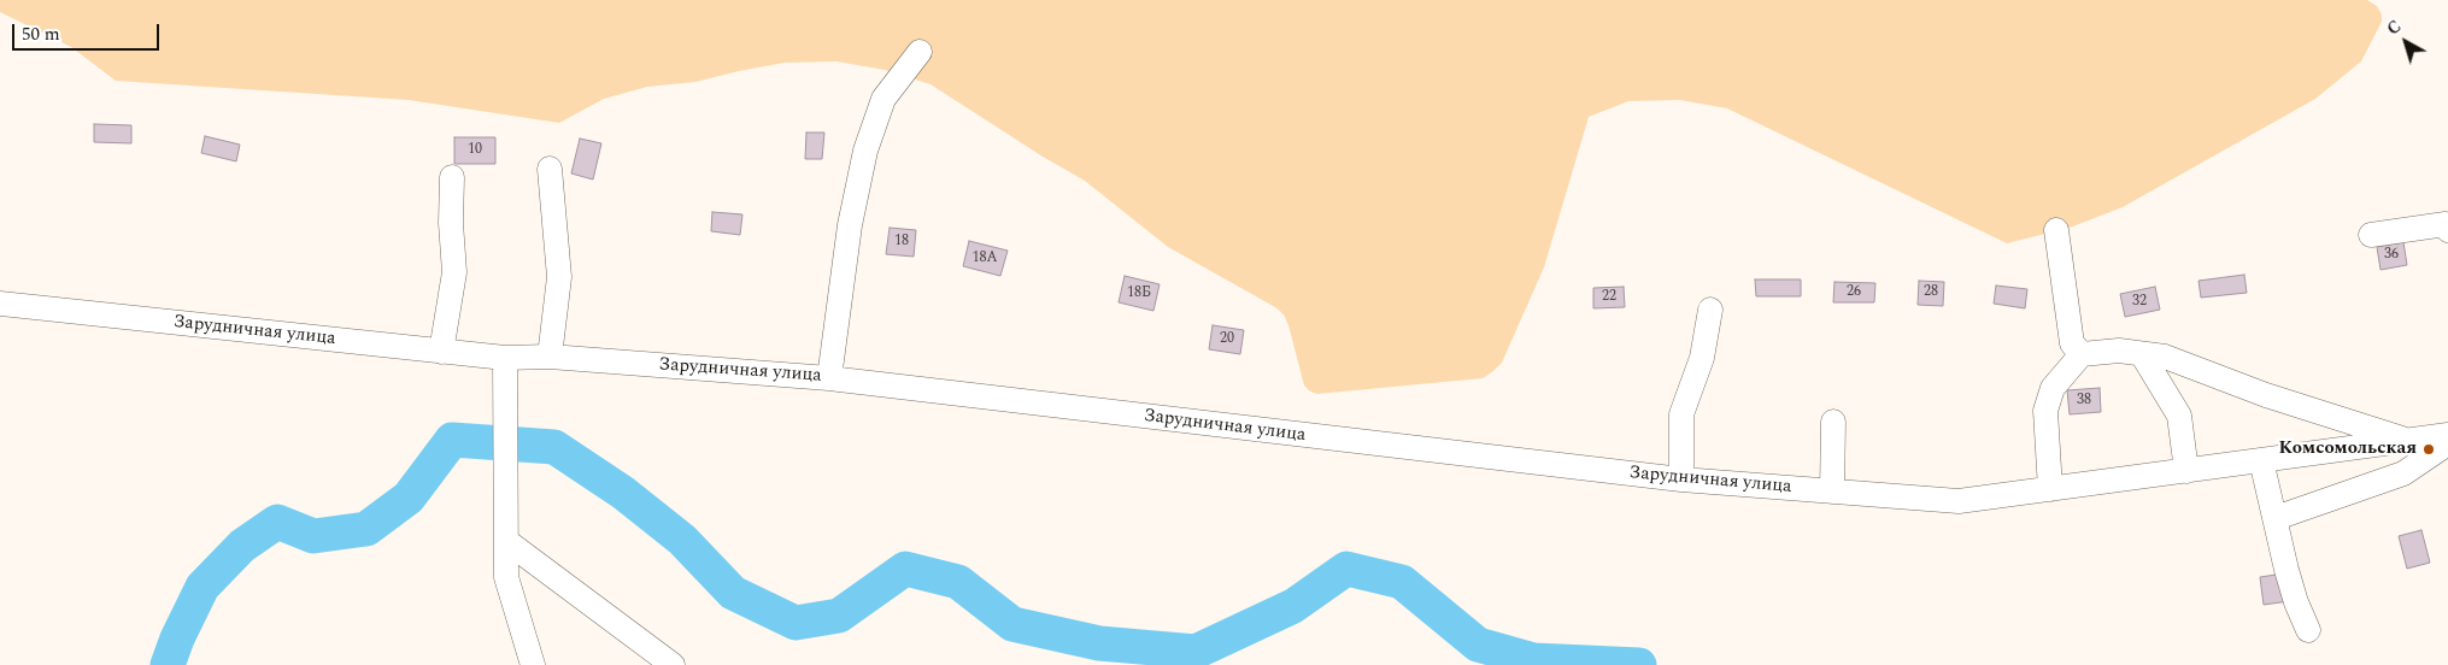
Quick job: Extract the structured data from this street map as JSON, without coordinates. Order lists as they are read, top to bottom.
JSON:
{
  "streets": {
    "street": ["Зарудничная улица"]
  },
  "places": ["Комсомольская"],
  "house_numbers": [
    "10",
    "18",
    "36",
    "18А",
    "26",
    "28",
    "18Б",
    "22",
    "32",
    "20",
    "38"
  ],
  "scale_bar": "50 m",
  "north": "top left"
}
